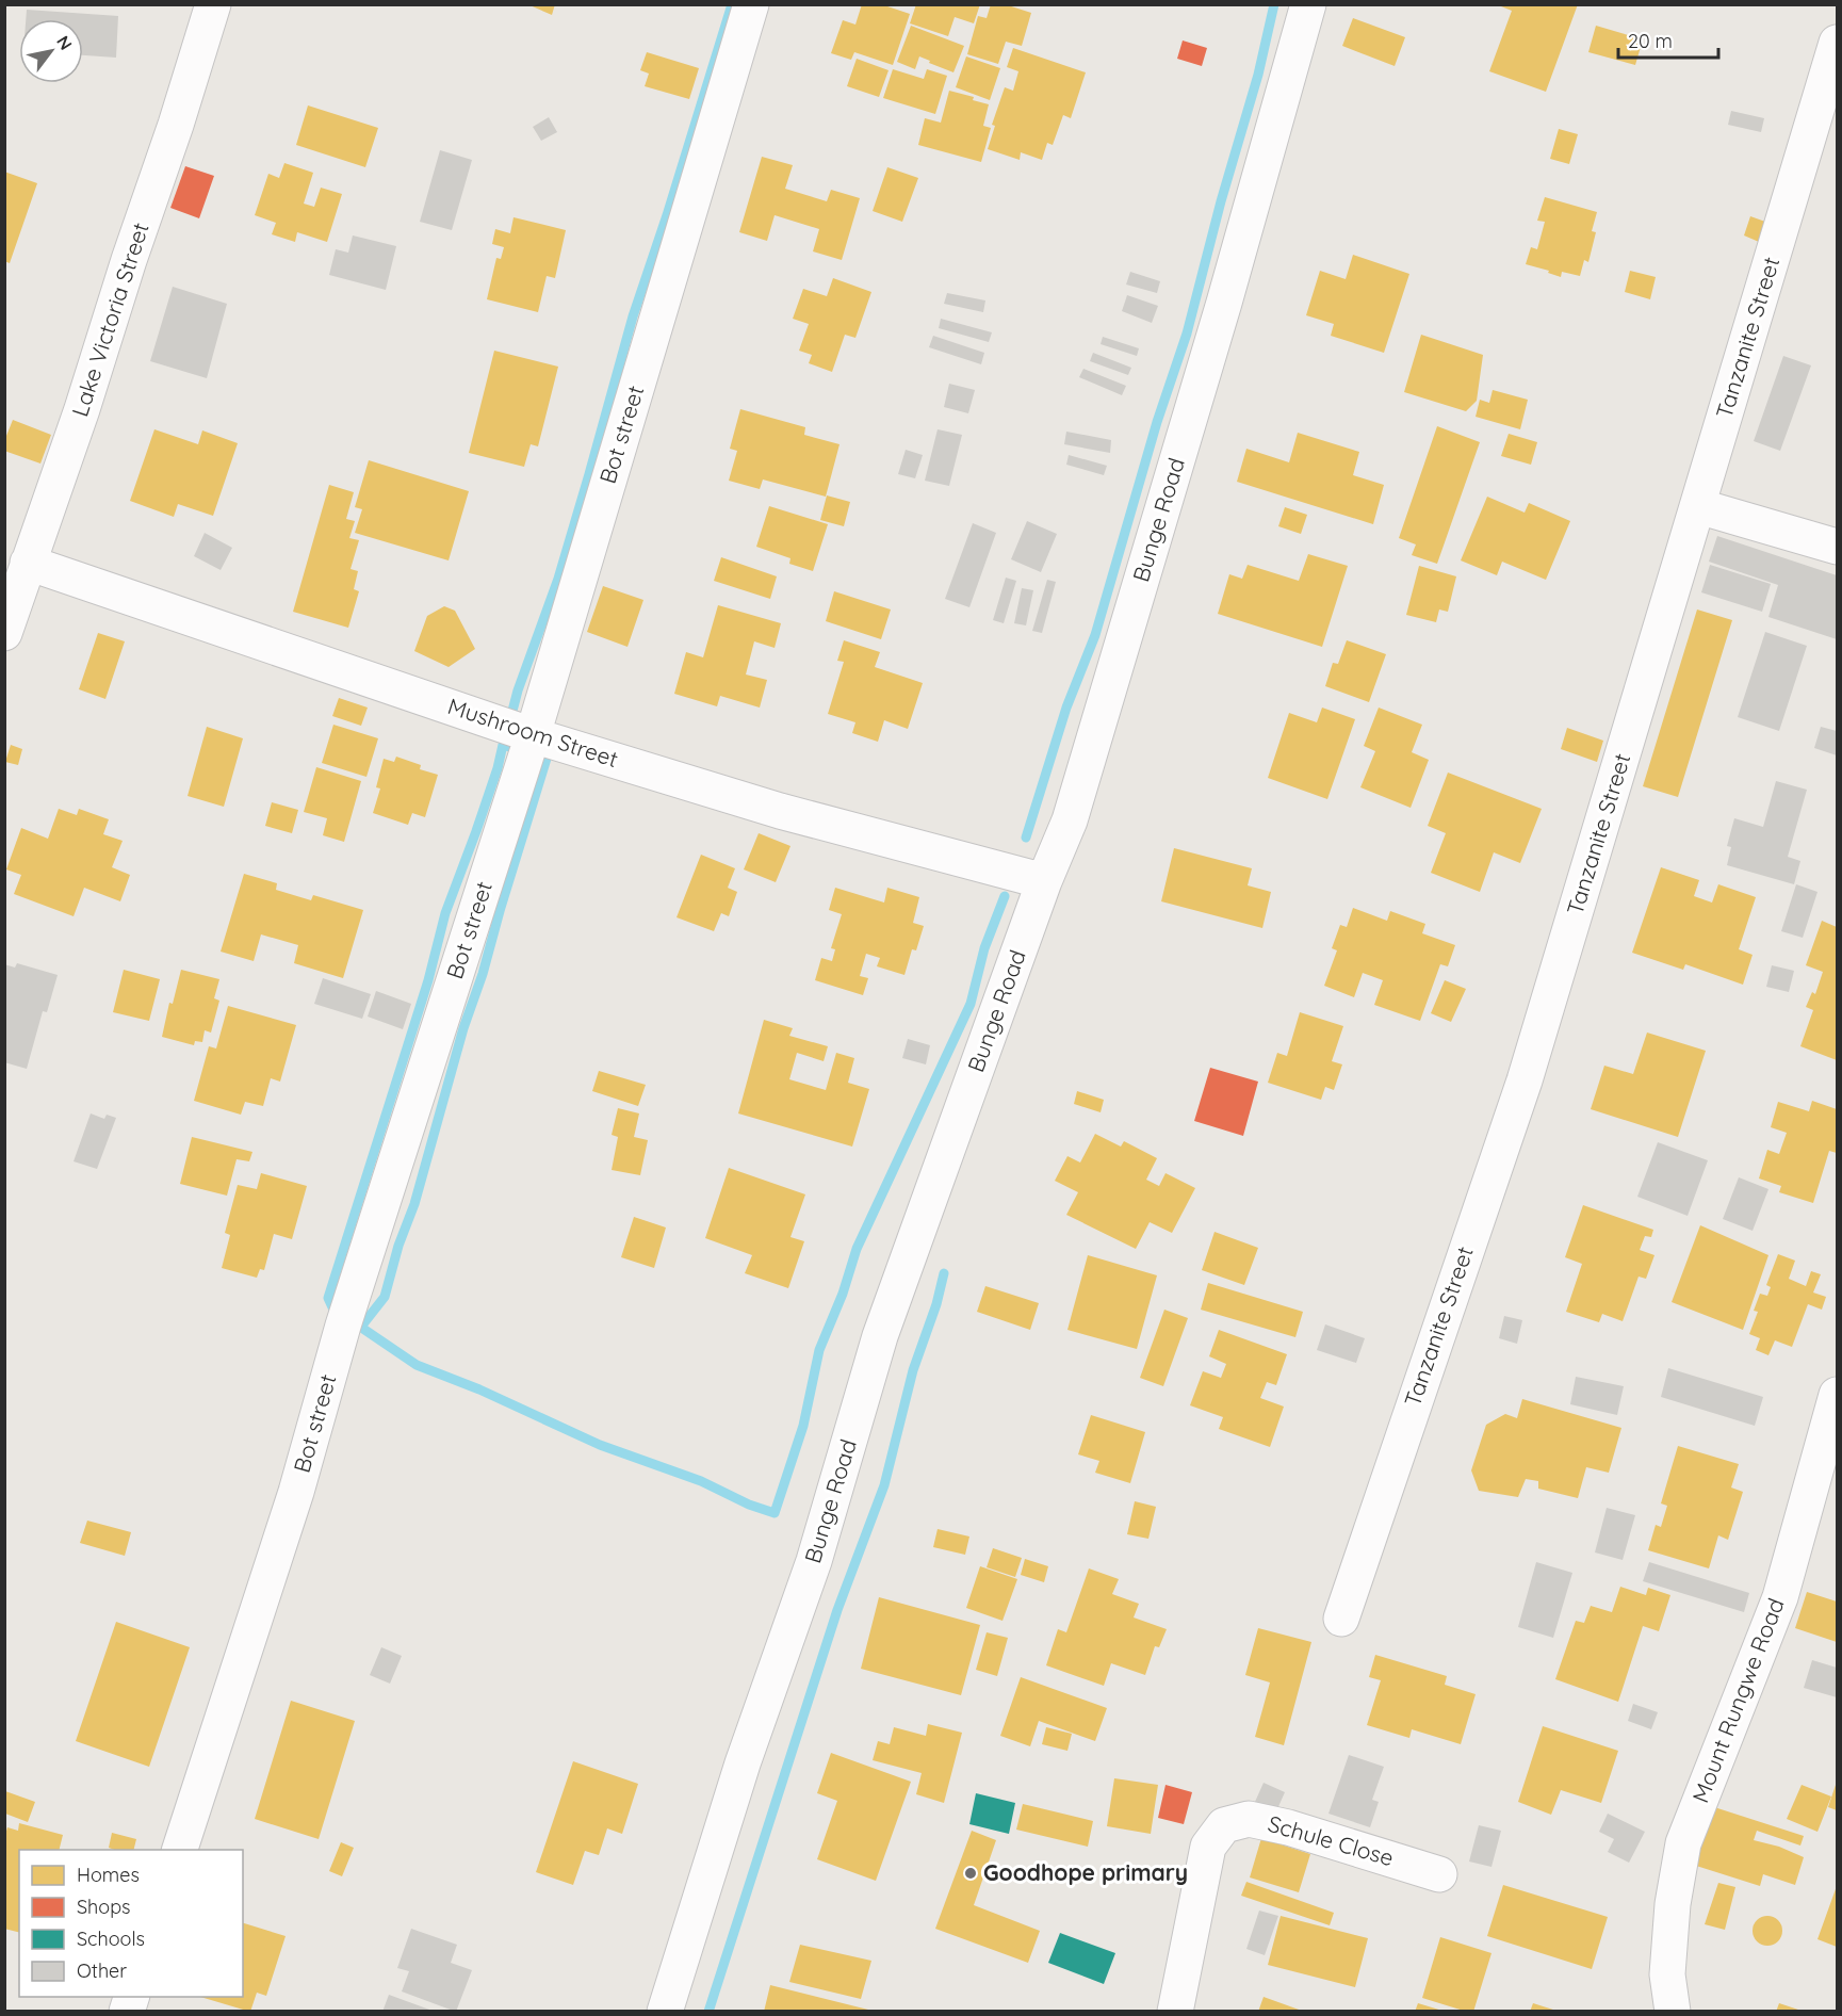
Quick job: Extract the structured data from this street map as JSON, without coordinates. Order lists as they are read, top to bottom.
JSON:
{
  "streets": {
    "street": [
      "Lake Victoria Street",
      "Tanzanite Street",
      "Bot street",
      "Bunge Road",
      "Mushroom Street",
      "Mount Rungwe Road",
      "Schule Close"
    ]
  },
  "crossings": [
    ["Lake Victoria Street", "Mushroom Street"],
    ["Bot street", "Mushroom Street"],
    ["Bunge Road", "Mushroom Street"]
  ],
  "places": ["Goodhope primary"],
  "legend": [
    "Homes",
    "Shops",
    "Schools",
    "Other"
  ],
  "scale_bar": "20 m",
  "north": "top right"
}
